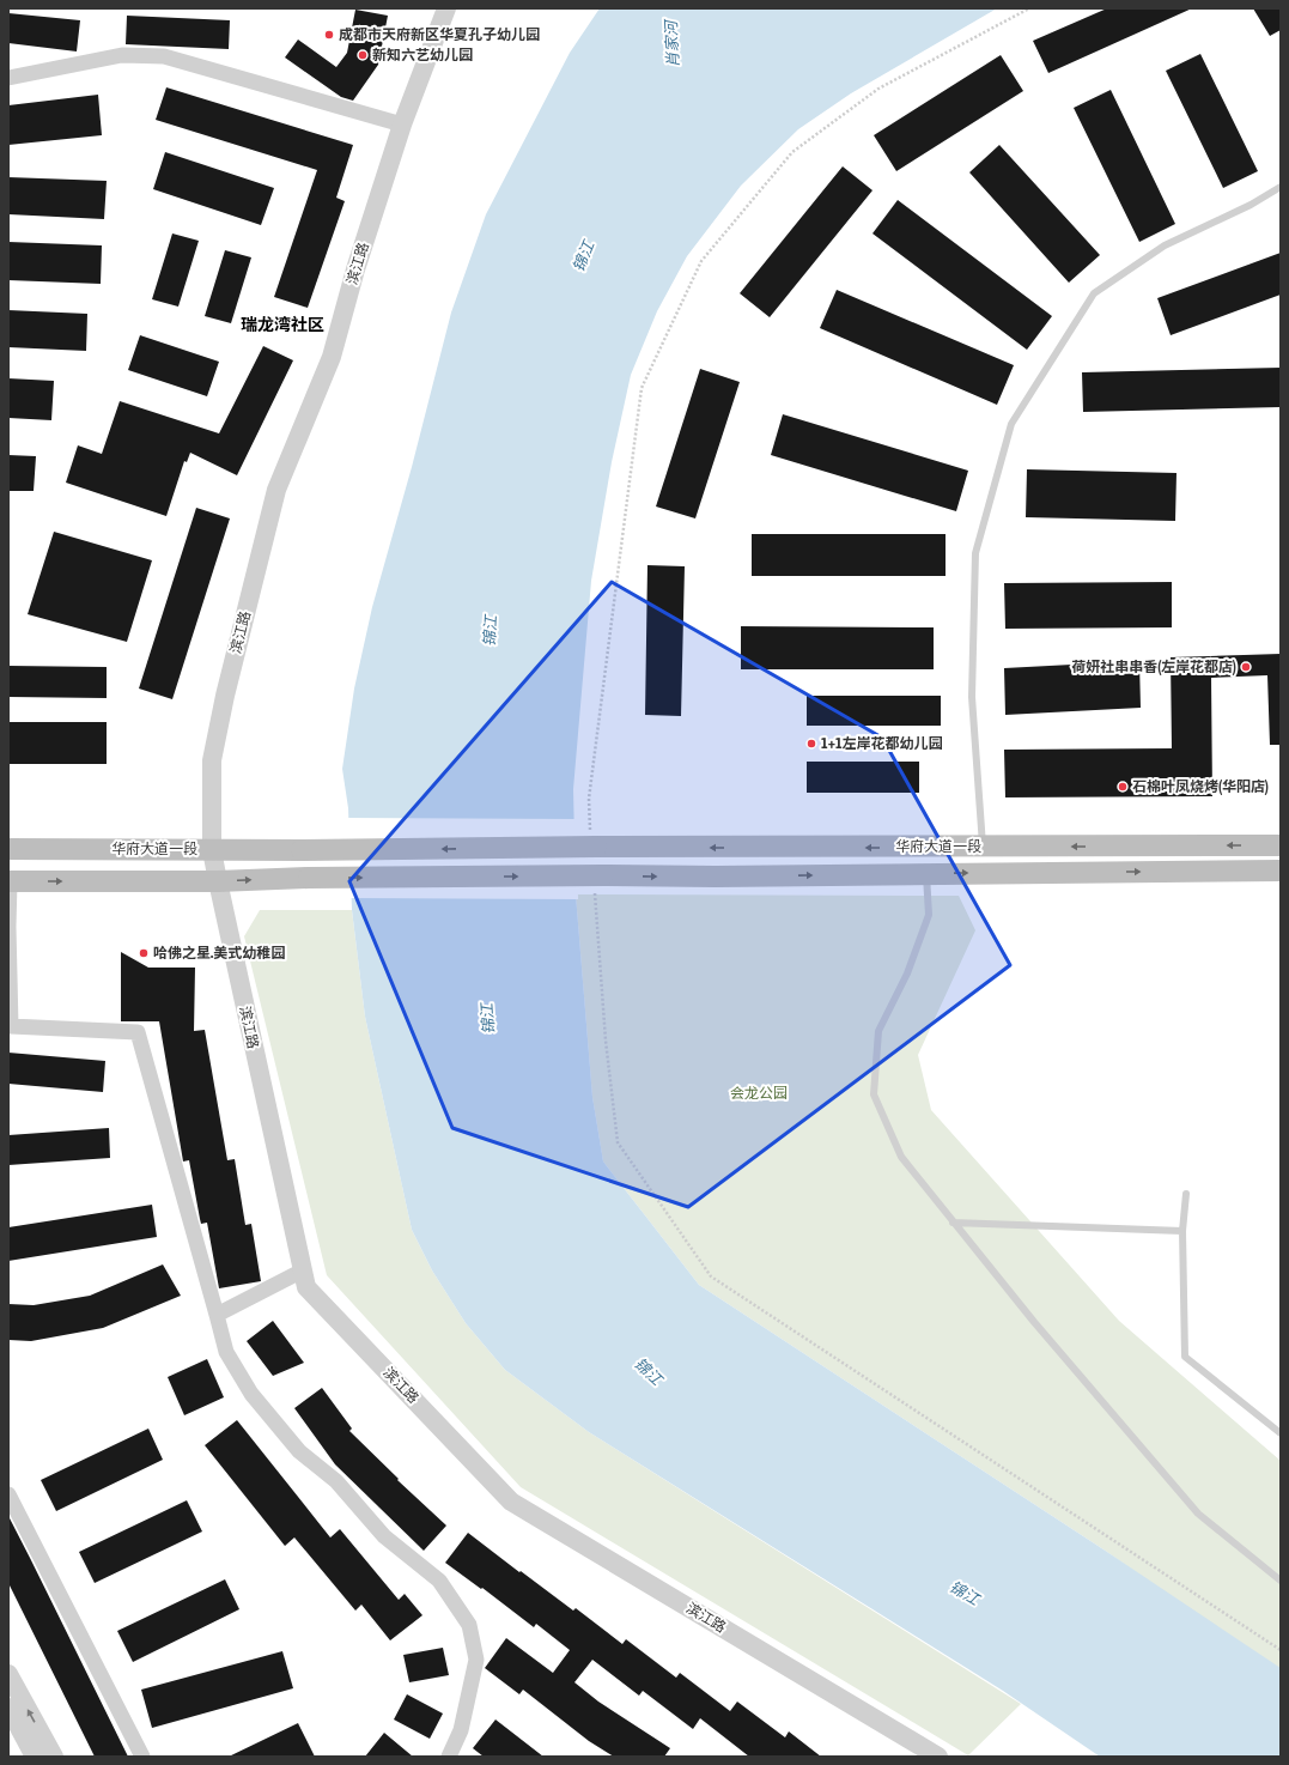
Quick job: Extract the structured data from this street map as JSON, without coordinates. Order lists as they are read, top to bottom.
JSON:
{
  "streets": {
    "main road": ["华府大道一段"],
    "street": ["滨江路"]
  },
  "crossings": [
    ["滨江路", "华府大道一段"]
  ],
  "districts": ["瑞龙湾社区"],
  "water": ["肖家河", "锦江"],
  "parks": ["会龙公园"],
  "places": [
    "成都市天府新区华夏孔子幼儿园",
    "新知六艺幼儿园",
    "荷妍社串串香(左岸花都店)",
    "1+1左岸花都幼儿园",
    "石棉叶凤烧烤(华阳店)",
    "哈佛之星.美式幼稚园"
  ]
}
